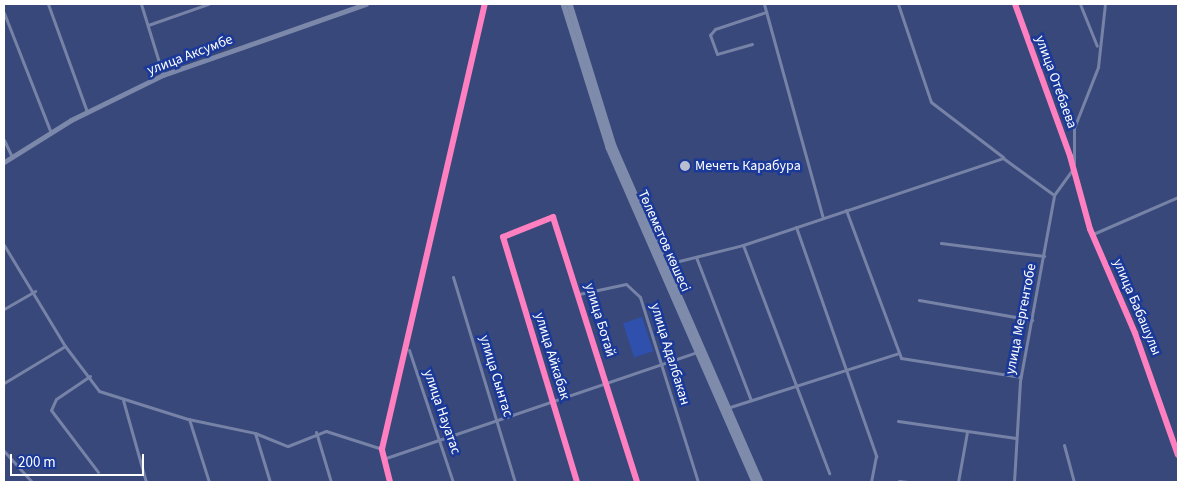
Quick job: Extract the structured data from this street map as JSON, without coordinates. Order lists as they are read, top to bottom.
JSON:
{
  "streets": {
    "main road": ["улица Аксумбе", "Төлеметов көшесі"],
    "street": [
      "улица Отебаева",
      "улица Бабашулы",
      "улица Мергентобе",
      "улица Ботай",
      "улица Адалбакан",
      "улица Айкабак",
      "улица Сынтас",
      "улица Науатас"
    ]
  },
  "crossings": [
    ["улица Отебаева", "улица Бабашулы"],
    ["улица Отебаева", "улица Мергентобе"],
    ["улица Бабашулы", "улица Мергентобе"],
    ["улица Ботай", "улица Адалбакан"],
    ["улица Ботай", "улица Айкабак"]
  ],
  "places": ["Мечеть Карабура"],
  "scale_bar": "200 m"
}
